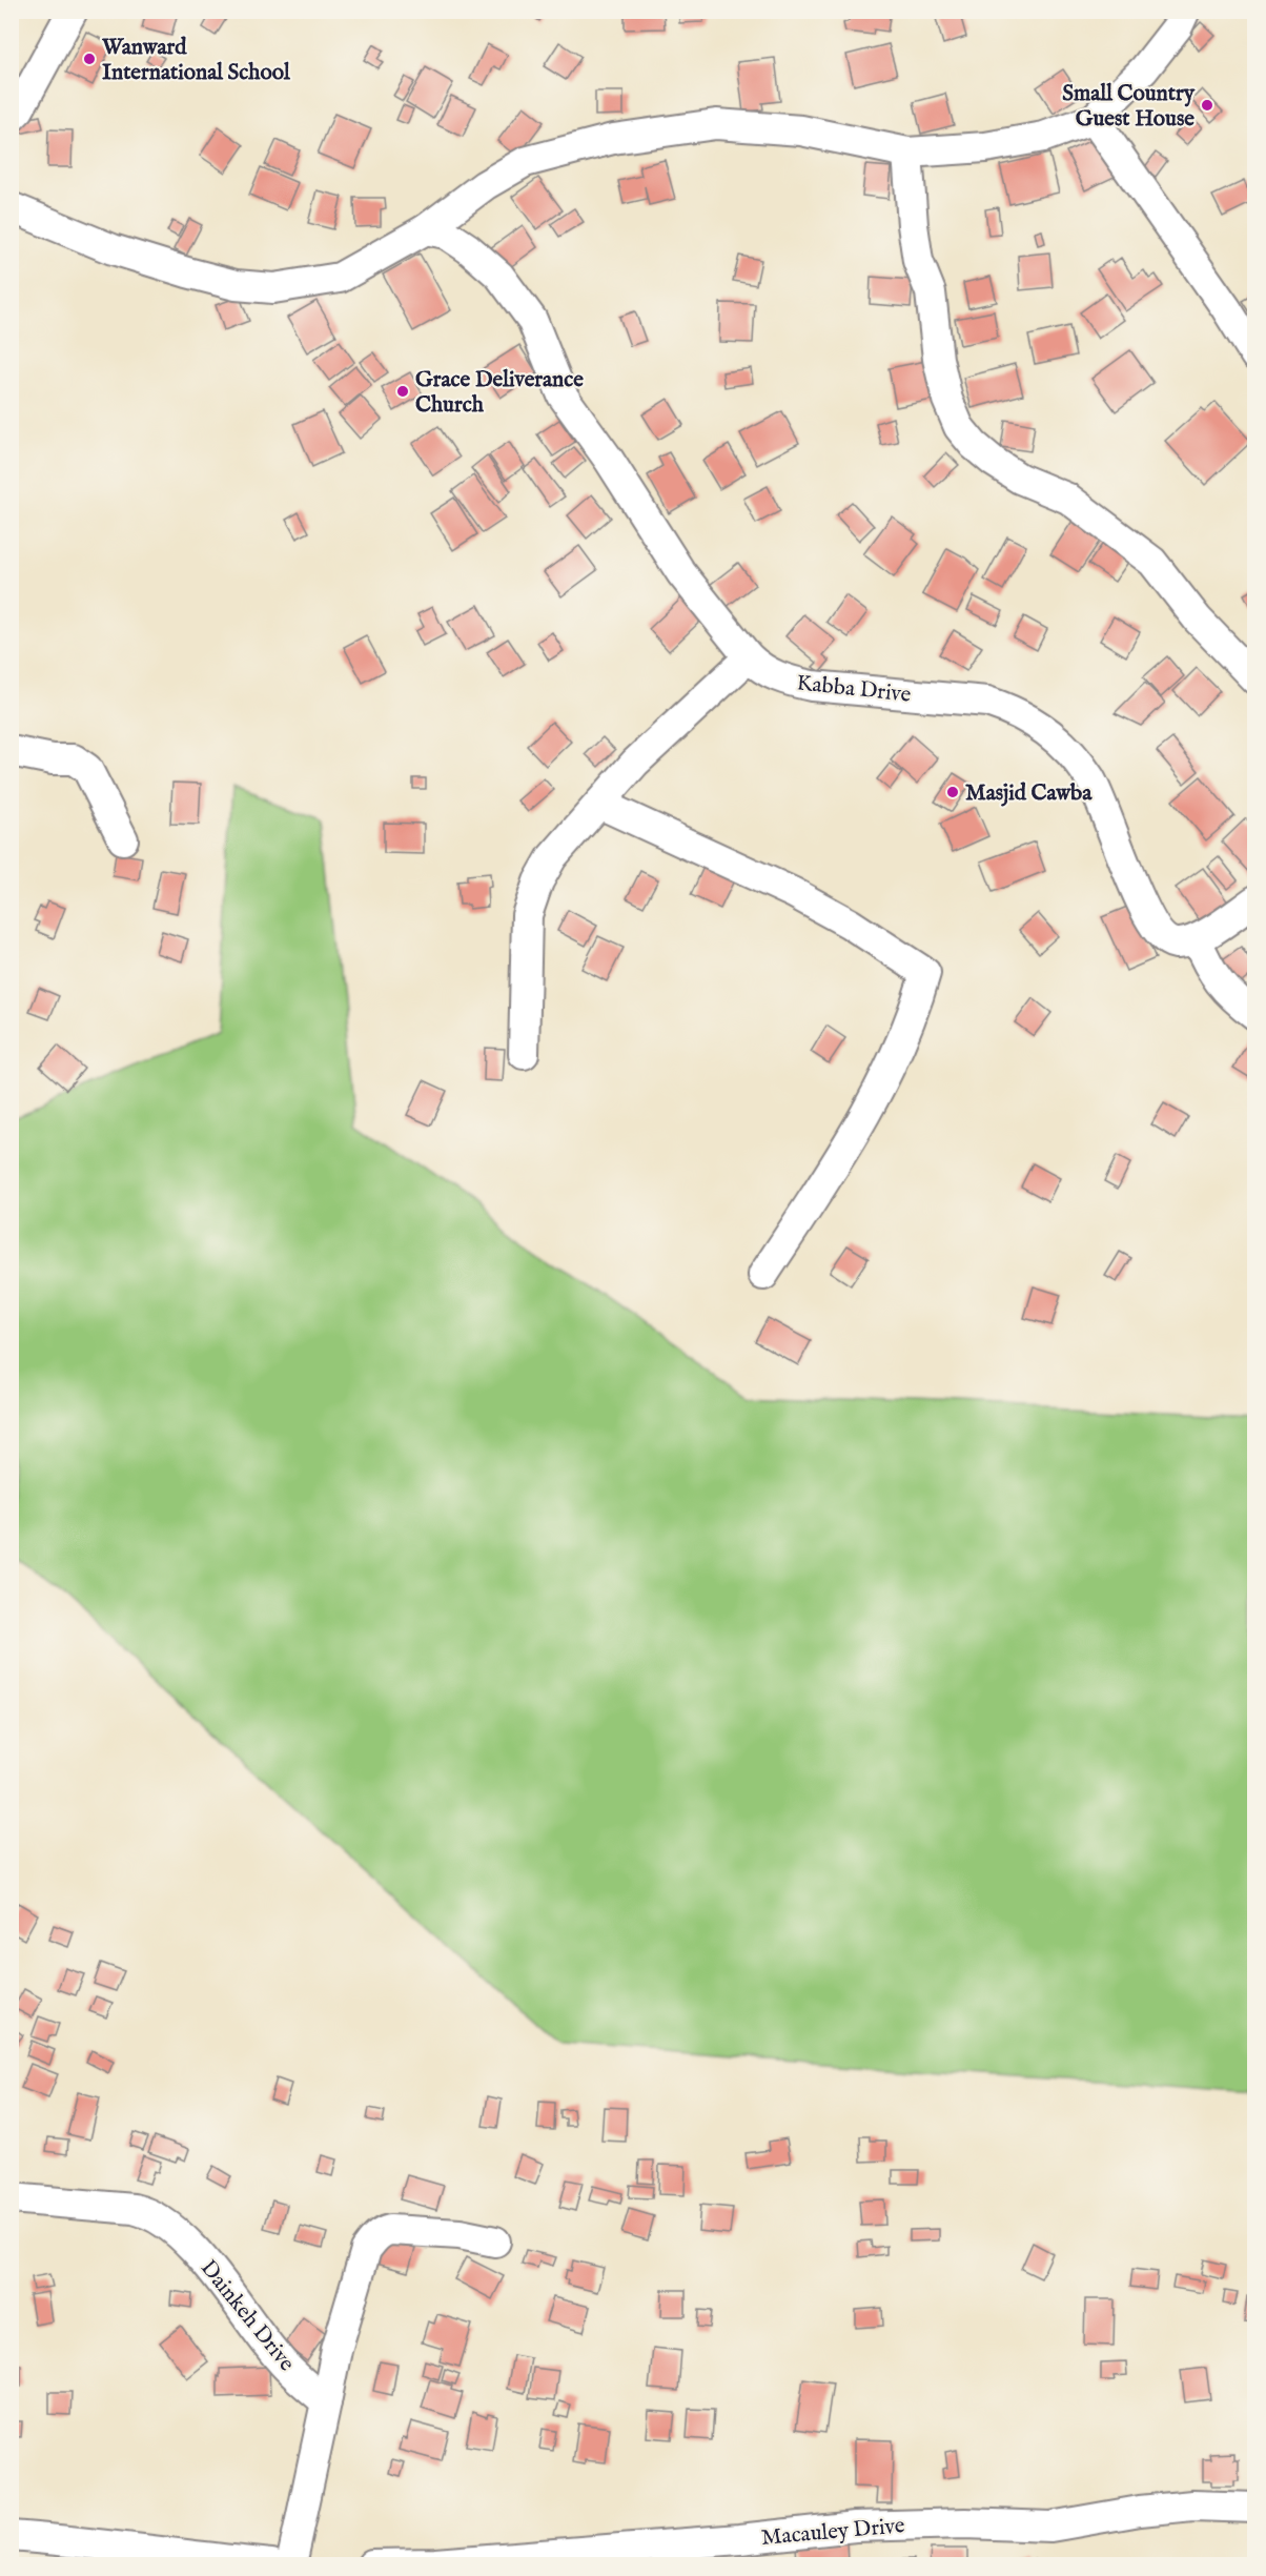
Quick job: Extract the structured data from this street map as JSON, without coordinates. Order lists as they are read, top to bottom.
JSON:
{
  "streets": {
    "street": ["Kabba Drive", "Dainkeh Drive", "Macauley Drive"]
  },
  "places": [
    "Wanward International School",
    "Small Country Guest House",
    "Grace Deliverance Church",
    "Masjid Cawba"
  ]
}
